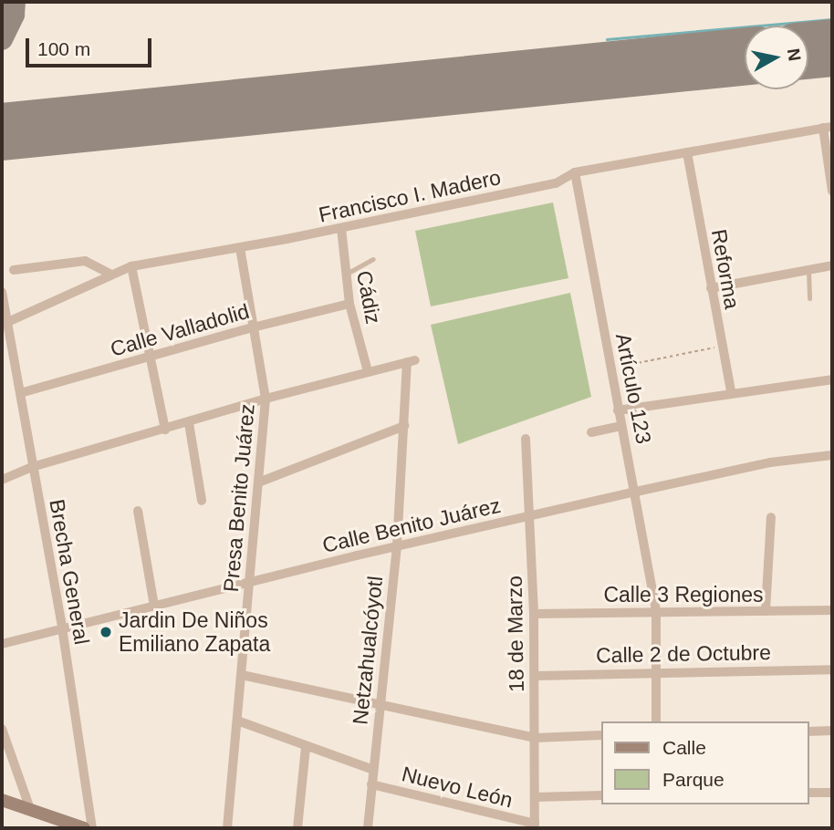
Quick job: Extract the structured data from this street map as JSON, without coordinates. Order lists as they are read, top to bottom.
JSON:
{
  "streets": {
    "street": [
      "Francisco I. Madero",
      "Reforma",
      "Cádiz",
      "Calle Valladolid",
      "Artículo 123",
      "Presa Benito Juárez",
      "Calle Benito Juárez",
      "Brecha General",
      "Calle 3 Regiones",
      "18 de Marzo",
      "Netzahualcóyotl",
      "Calle 2 de Octubre",
      "Nuevo León"
    ]
  },
  "crossings": [
    ["Francisco I. Madero", "Reforma"],
    ["Francisco I. Madero", "Cádiz"],
    ["Francisco I. Madero", "Artículo 123"],
    ["Francisco I. Madero", "Presa Benito Juárez"],
    ["Francisco I. Madero", "Brecha General"],
    ["Cádiz", "Calle Valladolid"],
    ["Cádiz", "Netzahualcóyotl"],
    ["Calle Valladolid", "Presa Benito Juárez"],
    ["Calle Valladolid", "Brecha General"],
    ["Artículo 123", "Calle Benito Juárez"],
    ["Artículo 123", "Calle 3 Regiones"],
    ["Artículo 123", "Calle 2 de Octubre"],
    ["Presa Benito Juárez", "Calle Benito Juárez"],
    ["Calle Benito Juárez", "Brecha General"],
    ["Calle Benito Juárez", "18 de Marzo"],
    ["Calle Benito Juárez", "Netzahualcóyotl"],
    ["Calle 3 Regiones", "18 de Marzo"],
    ["18 de Marzo", "Calle 2 de Octubre"],
    ["18 de Marzo", "Nuevo León"],
    ["Netzahualcóyotl", "Nuevo León"]
  ],
  "places": ["Jardin De Niños Emiliano Zapata"],
  "legend": ["Calle", "Parque"],
  "scale_bar": "100 m",
  "north": "right"
}
